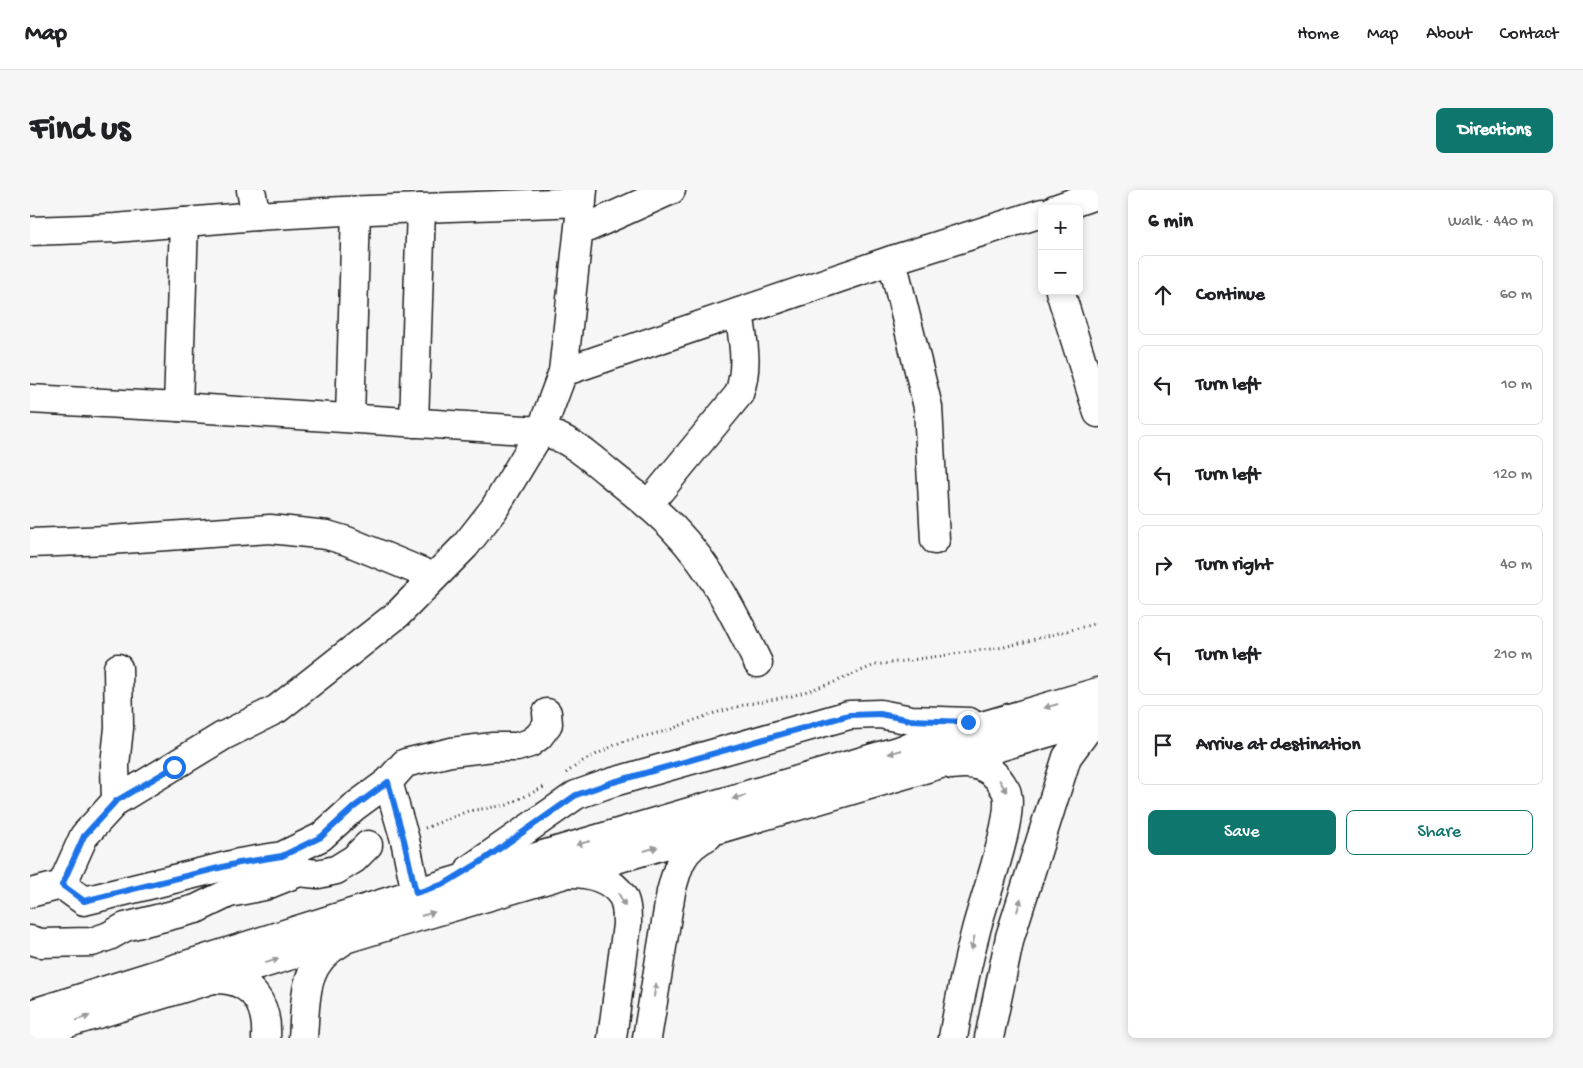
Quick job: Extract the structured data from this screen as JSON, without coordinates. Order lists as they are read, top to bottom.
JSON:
{
  "page": {
    "header": "Map",
    "nav": [
      "Home",
      "Map",
      "About",
      "Contact"
    ],
    "buttons": [
      "Directions",
      ["Save", "Share"]
    ],
    "title": "Find us",
    "heading": ["6 min", "Walk · 440 m"],
    "map_buttons": ["+", "−"],
    "list": [
      ["Continue", "60 m"],
      ["Turn left", "10 m"],
      ["Turn left", "120 m"],
      ["Turn right", "40 m"],
      ["Turn left", "210 m"],
      "Arrive at destination"
    ]
  }
}
